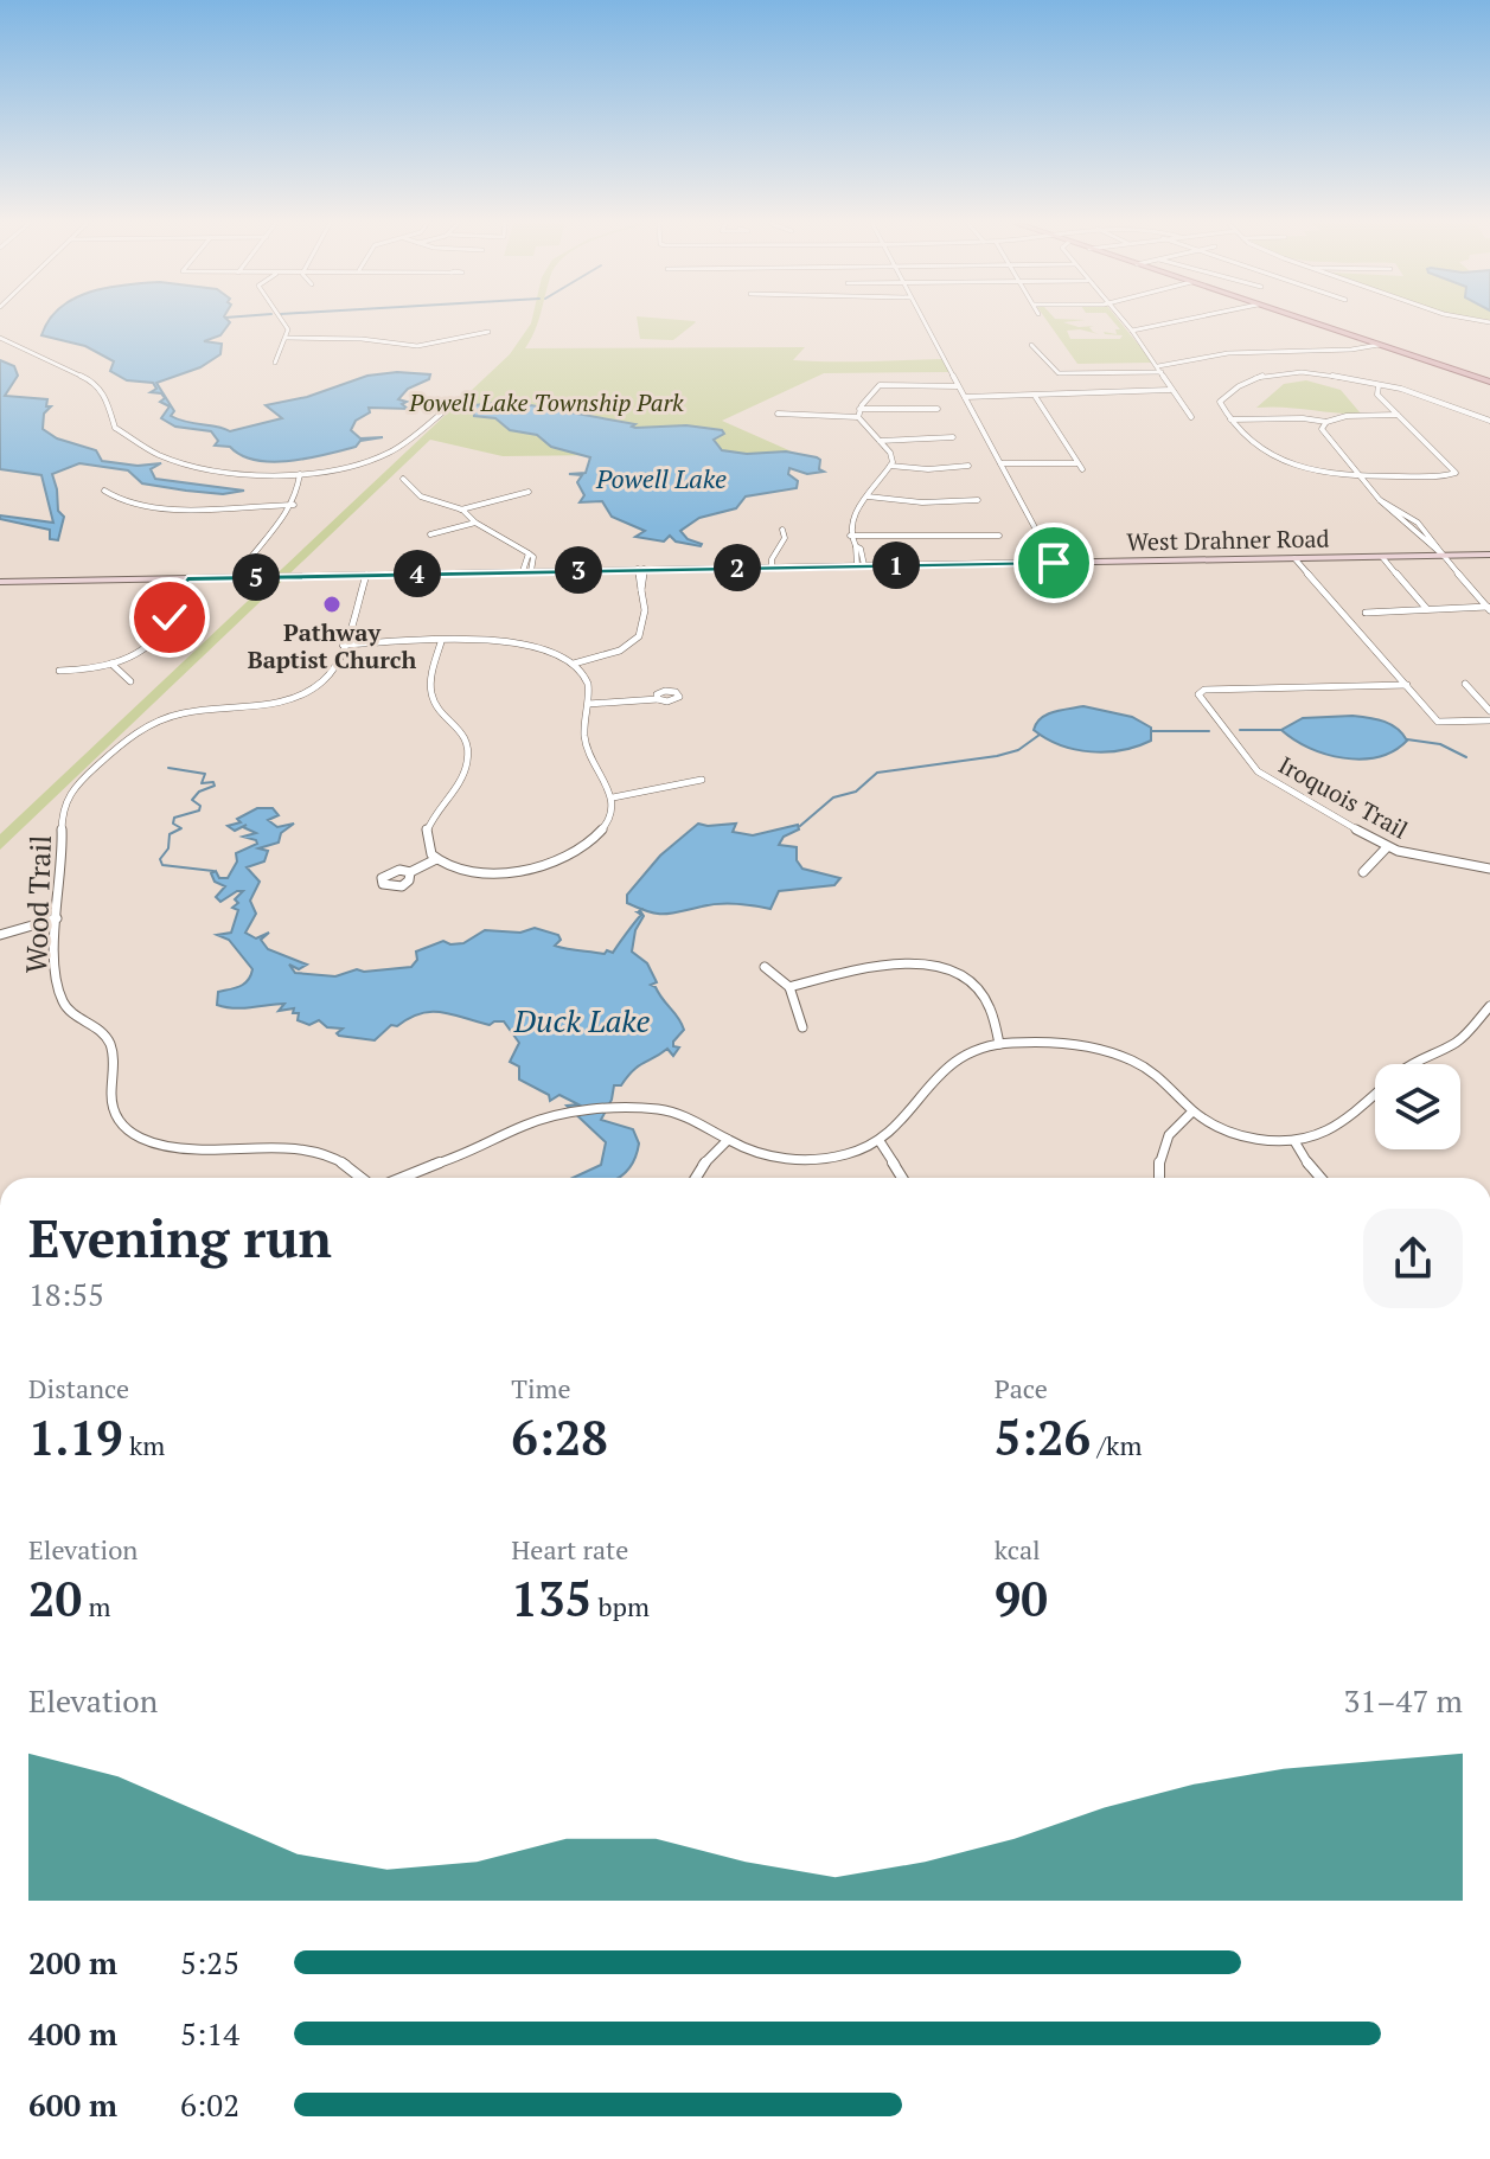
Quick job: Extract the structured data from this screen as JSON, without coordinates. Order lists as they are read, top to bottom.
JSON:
{
  "streets": {
    "street": ["West Drahner Road", "Iroquois Trail", "Wood Trail"]
  },
  "crossings": [
    ["West Drahner Road", "Wood Trail"]
  ],
  "water": ["Powell Lake", "Duck Lake"],
  "parks": ["Powell Lake Township Park"],
  "places": ["Pathway Baptist Church"],
  "page": {
    "pins": [
      "1",
      "2",
      "3",
      "4",
      "5"
    ],
    "heading": ["Evening run", "18:55"],
    "stats": [
      ["Distance", "1.19 km"],
      ["Time", "6:28"],
      ["Pace", "5:26 /km"],
      ["Elevation", "20 m"],
      ["Heart rate", "135 bpm"],
      ["kcal", "90"]
    ],
    "chart": ["Elevation", "31–47 m"],
    "list": [
      {
        "name": "200 m",
        "note": "5:25"
      },
      {
        "name": "400 m",
        "note": "5:14"
      },
      {
        "name": "600 m",
        "note": "6:02"
      }
    ]
  }
}
